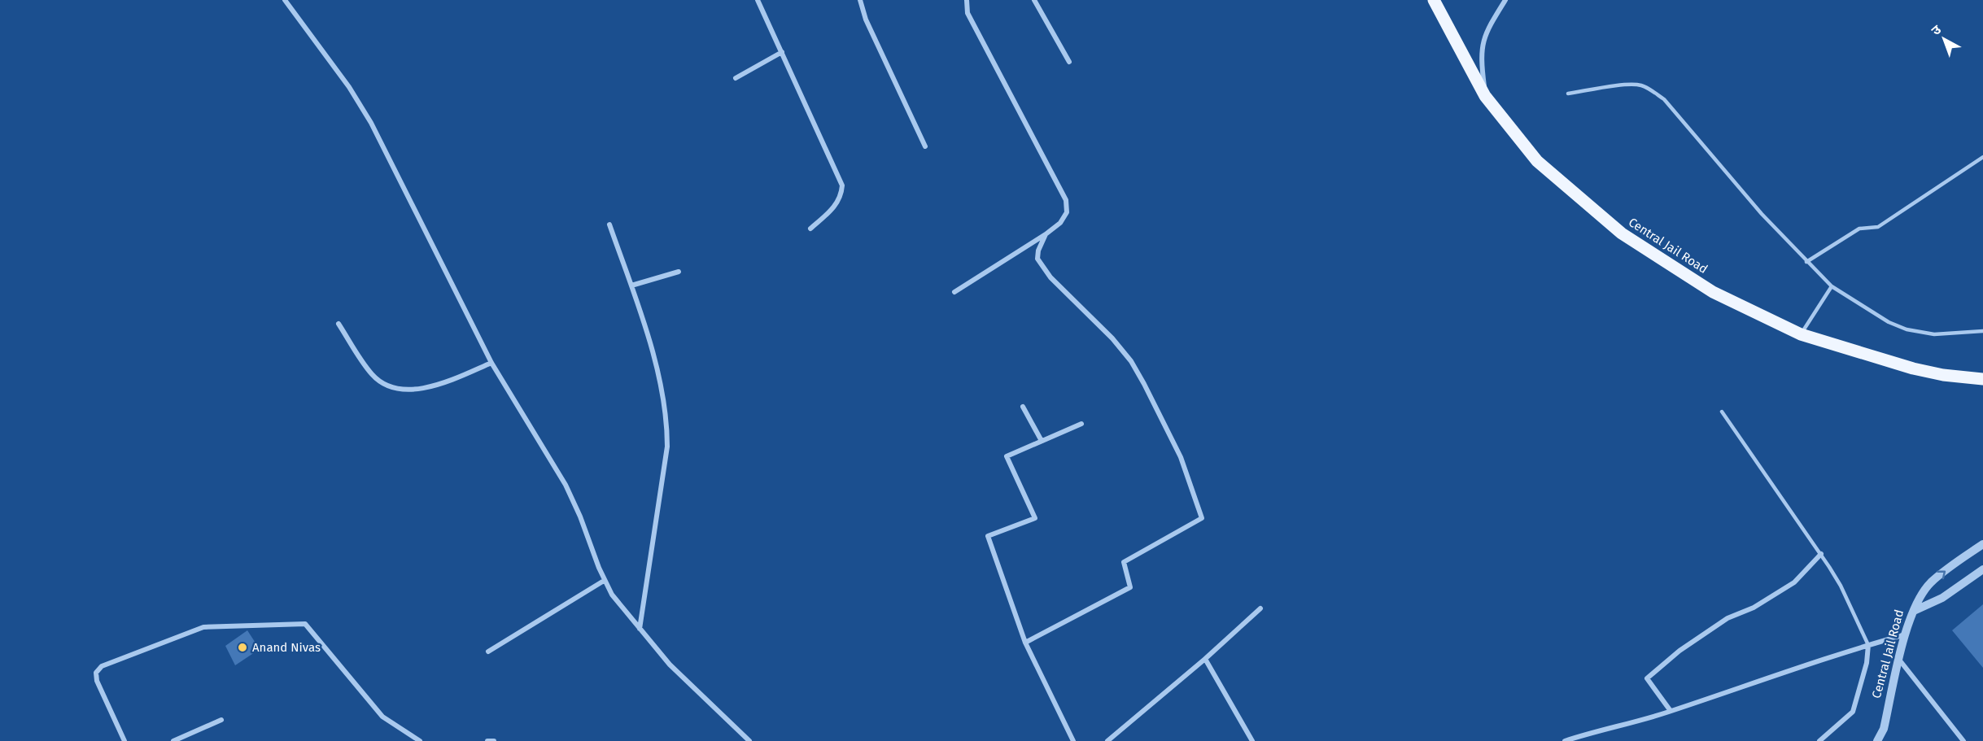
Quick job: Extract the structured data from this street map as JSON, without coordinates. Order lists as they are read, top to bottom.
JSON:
{
  "streets": {
    "main road": ["Central Jail Road"]
  },
  "places": ["Anand Nivas"],
  "north": "top left"
}
